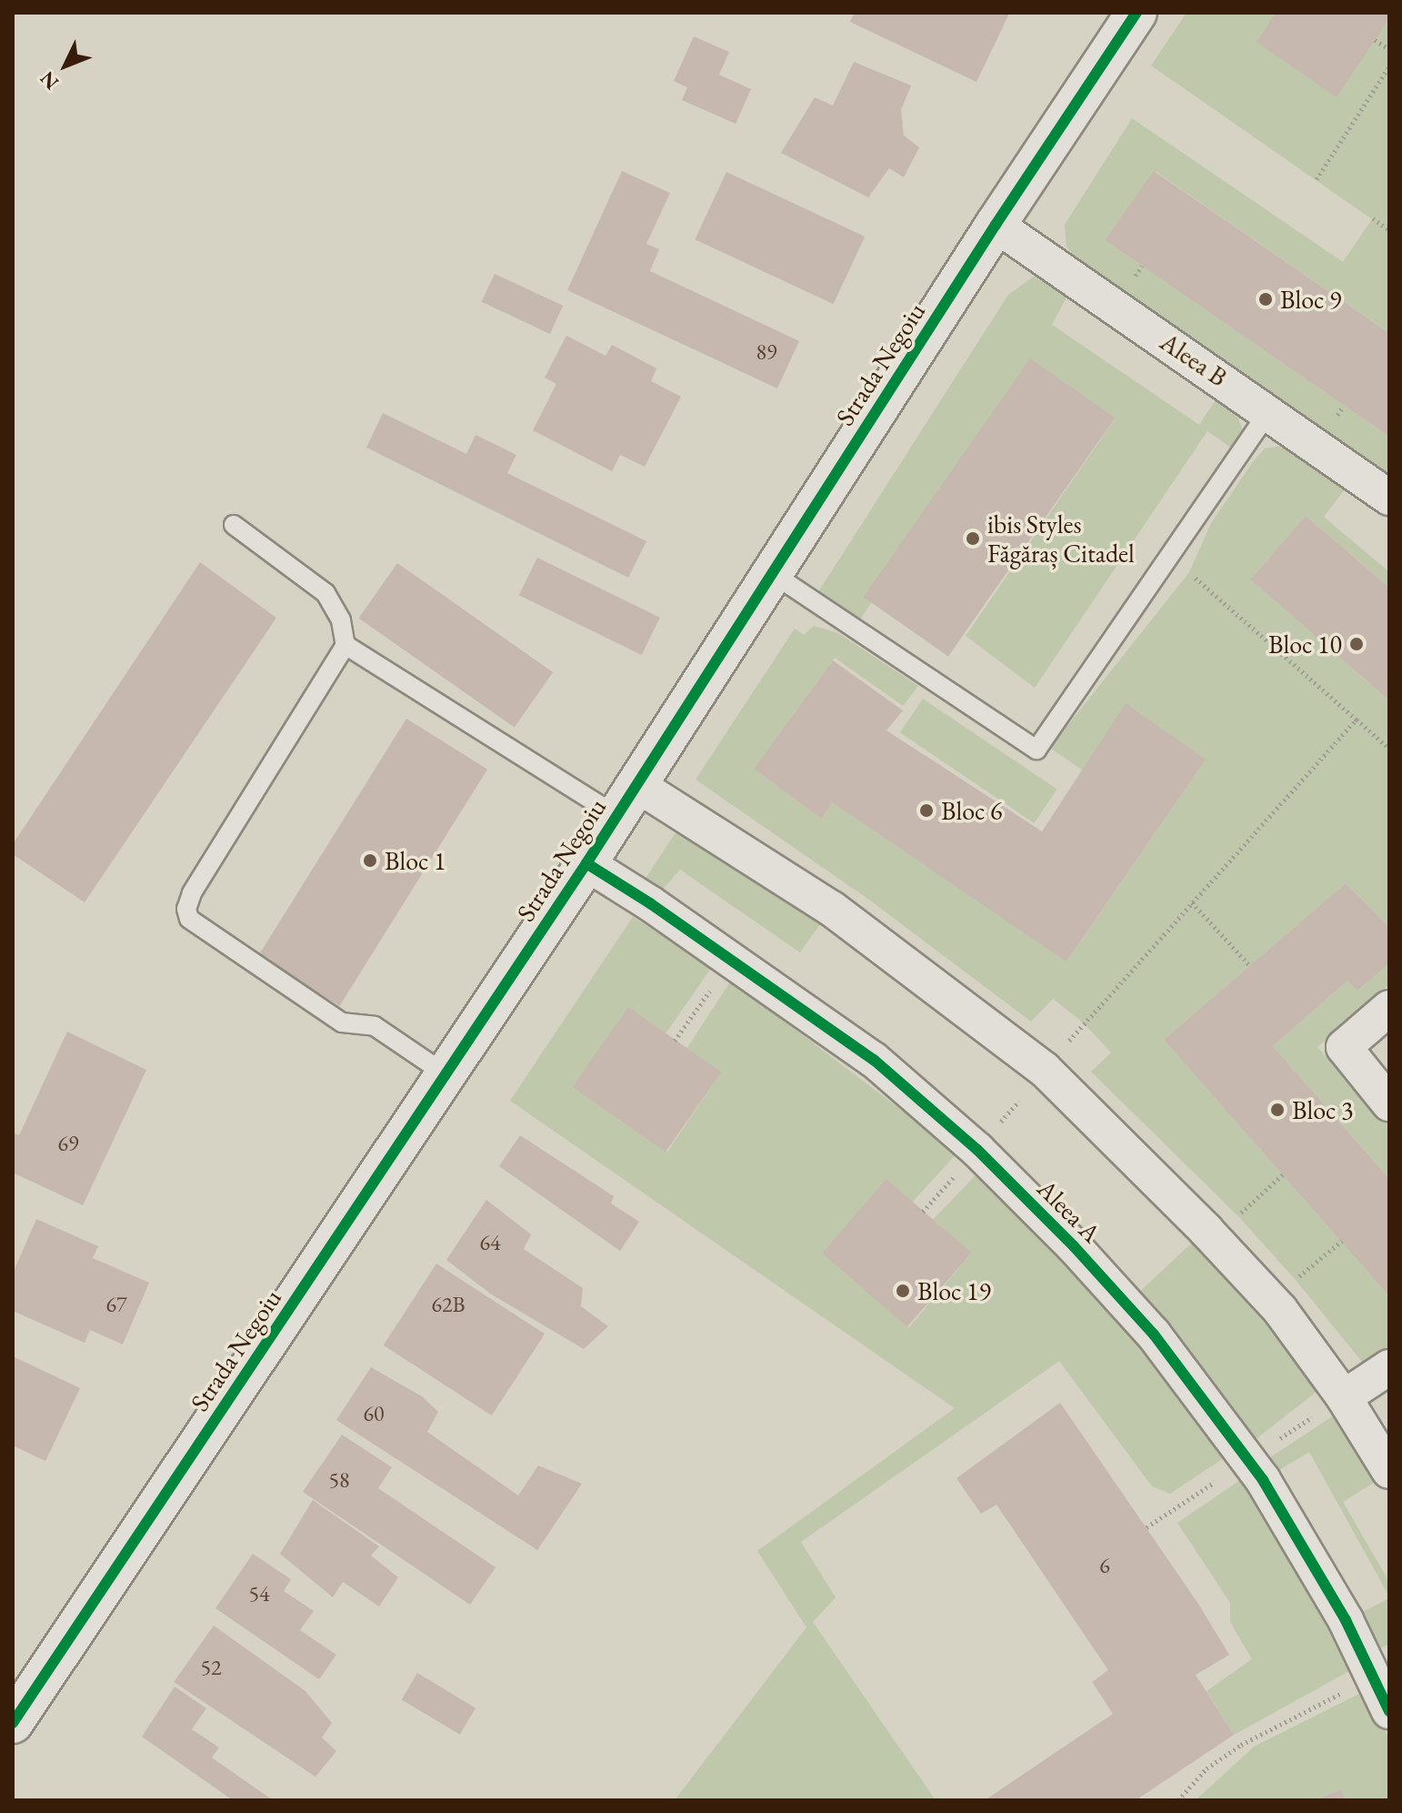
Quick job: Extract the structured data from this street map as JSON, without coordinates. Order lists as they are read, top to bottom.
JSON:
{
  "streets": {
    "main road": ["Strada Negoiu"],
    "street": ["Aleea B", "Aleea A"]
  },
  "crossings": [
    ["Aleea B", "Strada Negoiu"],
    ["Strada Negoiu", "Aleea A"]
  ],
  "places": [
    "Bloc 9",
    "ibis Styles Făgăraș Citadel",
    "Bloc 10",
    "Bloc 6",
    "Bloc 1",
    "Bloc 3",
    "Bloc 19"
  ],
  "house_numbers": [
    "89",
    "69",
    "64",
    "67",
    "62B",
    "60",
    "58",
    "6",
    "54",
    "52"
  ],
  "north": "bottom left"
}
